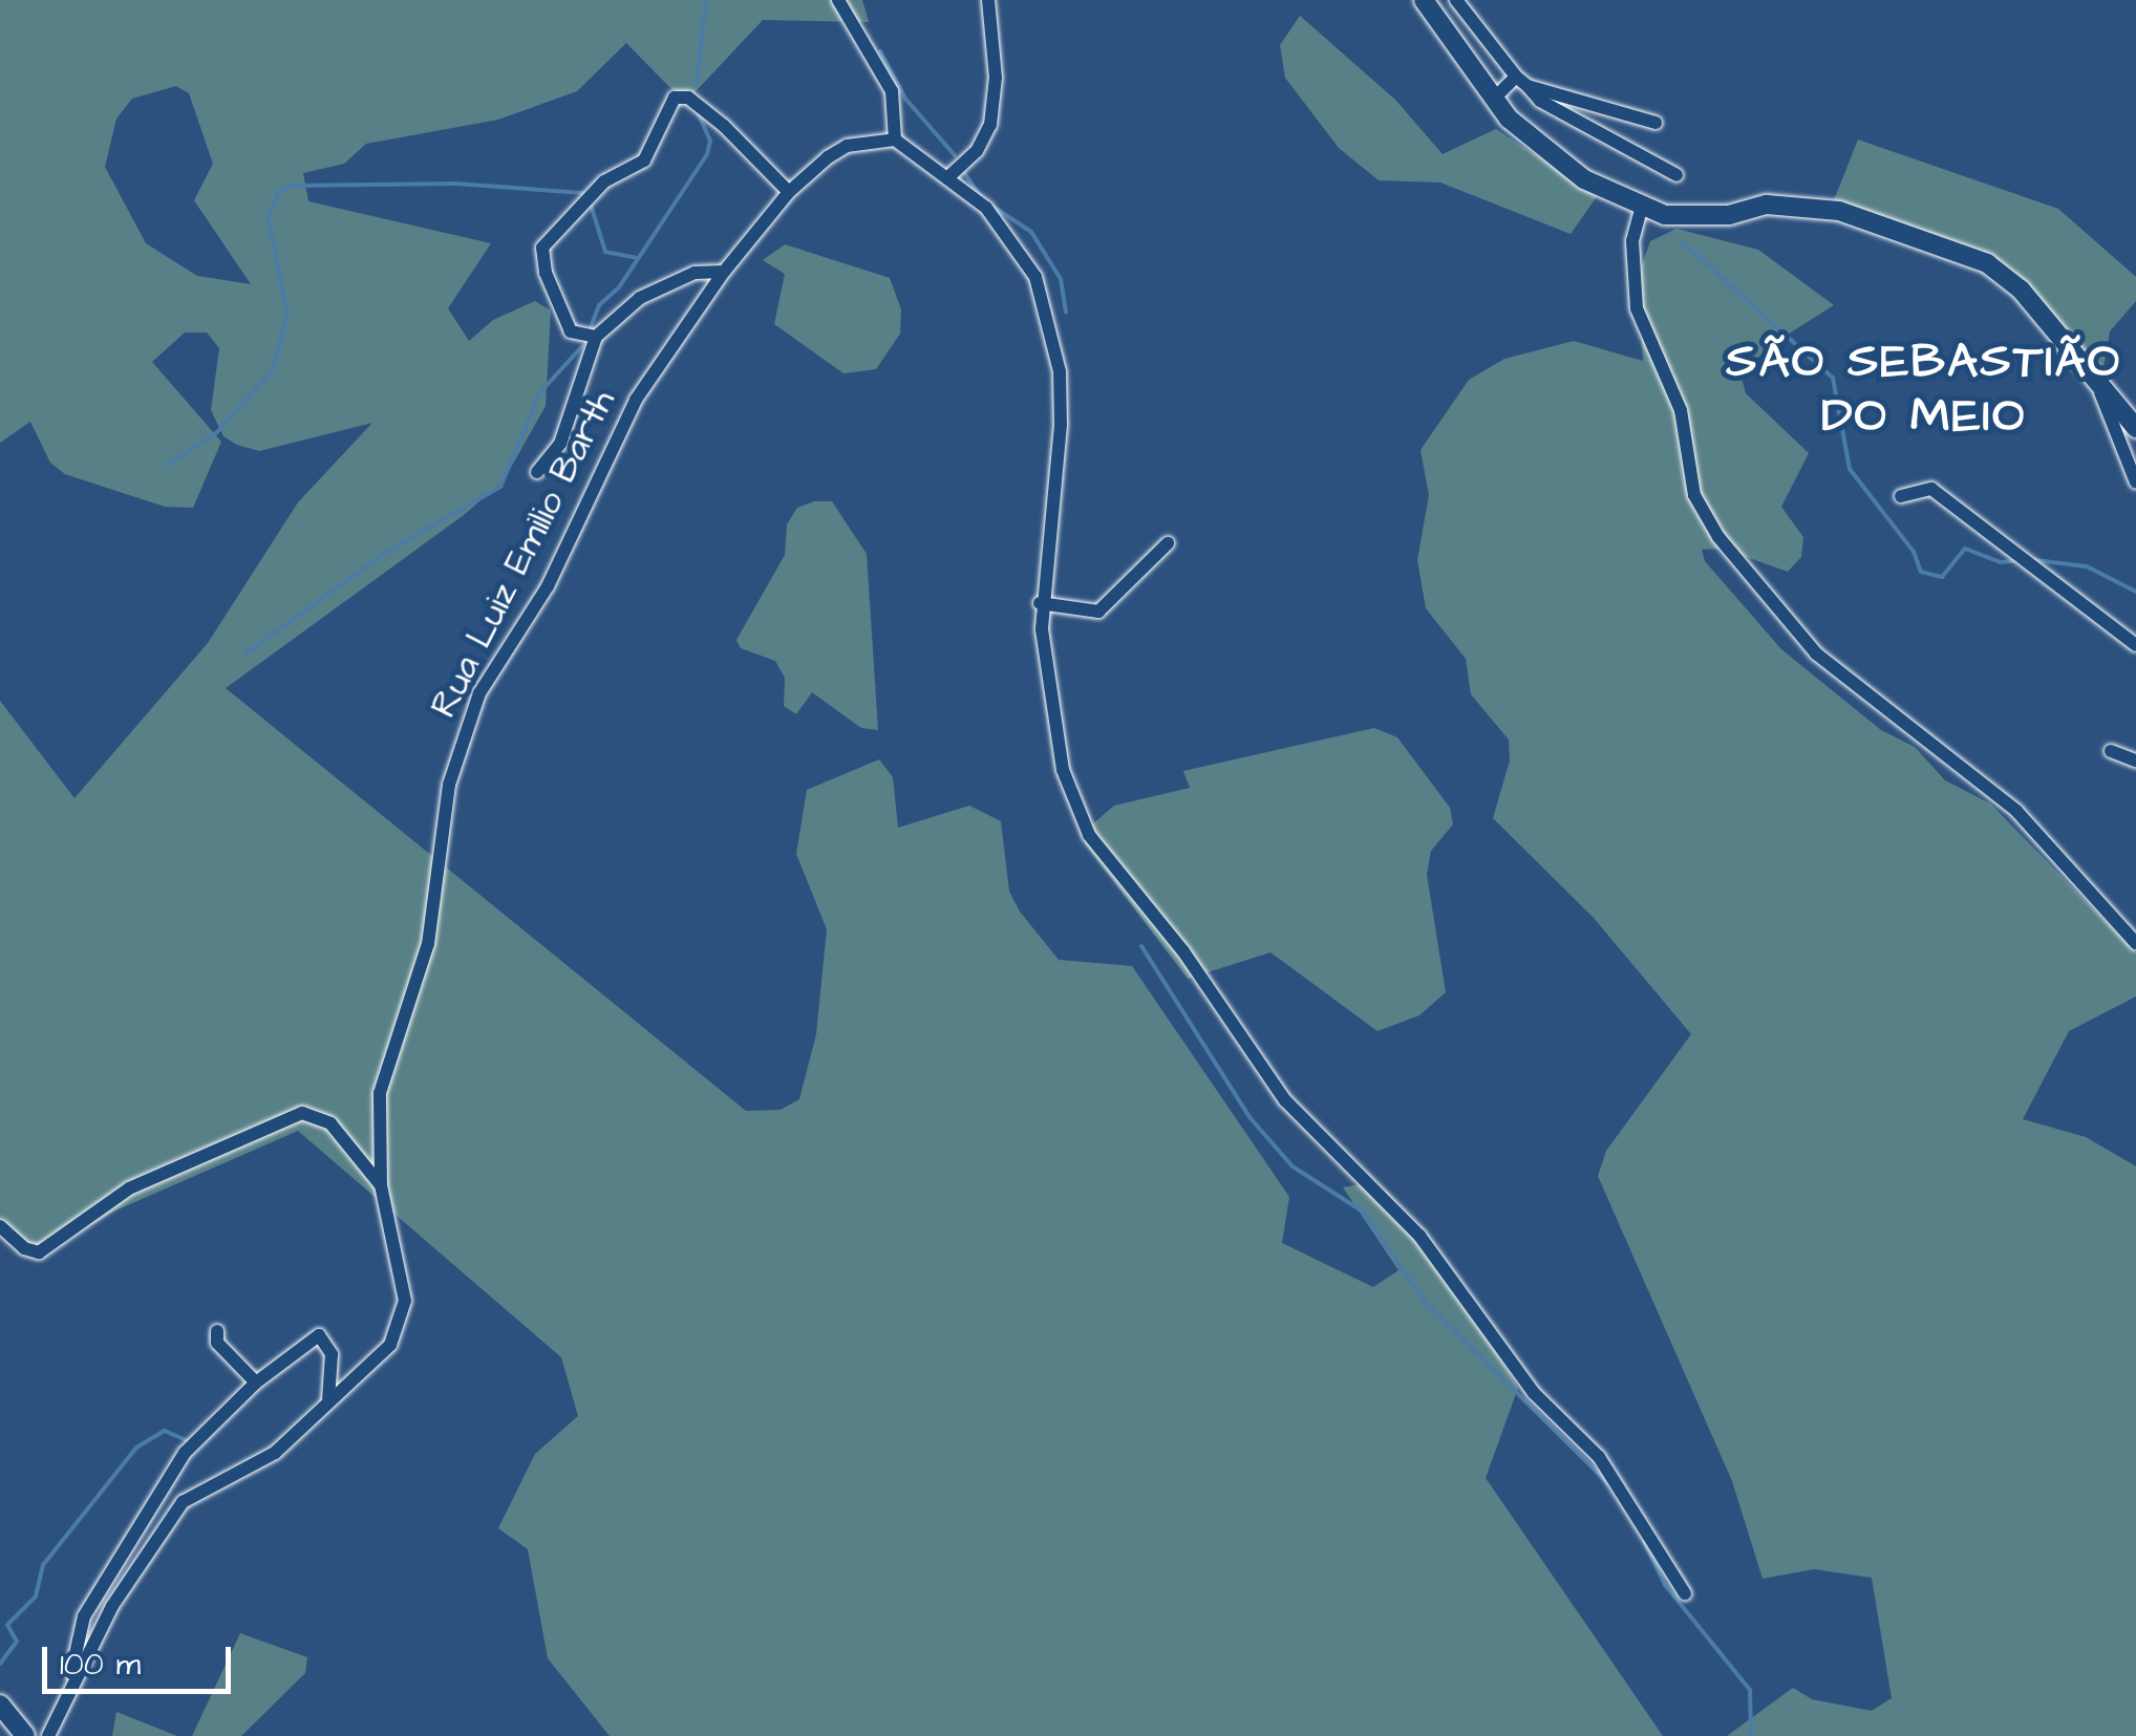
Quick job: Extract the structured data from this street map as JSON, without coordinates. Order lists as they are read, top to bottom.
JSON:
{
  "streets": {
    "street": ["Rua Luiz Emilio Barth"]
  },
  "districts": ["SÃO SEBASTIÃO DO MEIO"],
  "scale_bar": "100 m"
}
